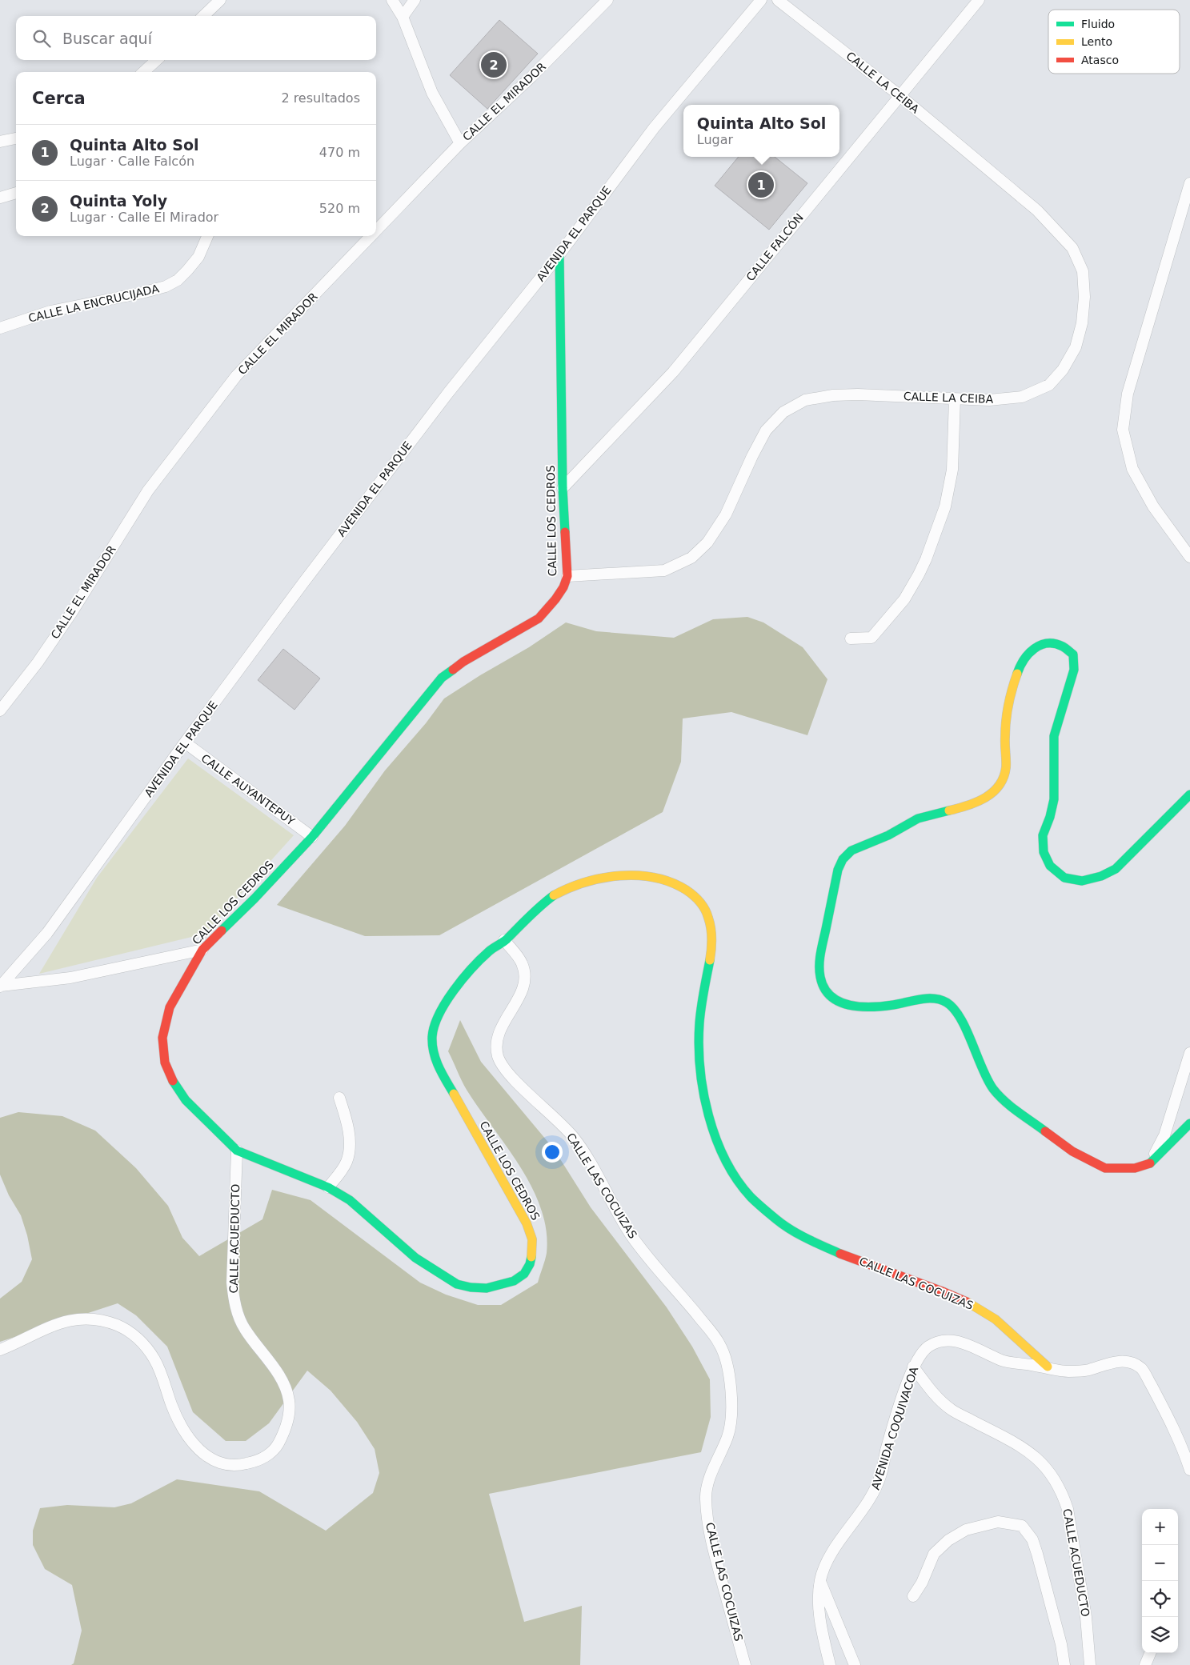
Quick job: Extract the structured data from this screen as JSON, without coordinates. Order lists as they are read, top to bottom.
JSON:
{
  "streets": {
    "street": [
      "CALLE LA CEIBA",
      "CALLE EL MIRADOR",
      "AVENIDA EL PARQUE",
      "CALLE FALCÓN",
      "CALLE LA ENCRUCIJADA",
      "CALLE LOS CEDROS",
      "CALLE AUYANTEPUY",
      "CALLE LAS COCUIZAS",
      "CALLE ACUEDUCTO",
      "AVENIDA COQUIVACOA"
    ]
  },
  "crossings": [
    ["CALLE LA CEIBA", "CALLE FALCÓN"],
    ["CALLE LA CEIBA", "CALLE LOS CEDROS"],
    ["AVENIDA EL PARQUE", "CALLE LOS CEDROS"],
    ["AVENIDA EL PARQUE", "CALLE AUYANTEPUY"],
    ["CALLE FALCÓN", "CALLE LOS CEDROS"],
    ["CALLE LOS CEDROS", "CALLE AUYANTEPUY"],
    ["CALLE LOS CEDROS", "CALLE LAS COCUIZAS"],
    ["CALLE LOS CEDROS", "CALLE ACUEDUCTO"],
    ["CALLE LAS COCUIZAS", "AVENIDA COQUIVACOA"],
    ["CALLE ACUEDUCTO", "AVENIDA COQUIVACOA"]
  ],
  "legend": ["Fluido", "Lento", "Atasco"],
  "page": {
    "search": "Buscar aquí",
    "pins": ["2", "1"],
    "heading": ["Cerca", "2 resultados"],
    "popup": ["Quinta Alto Sol", "Lugar"],
    "list": [
      {
        "mark": "1",
        "name": "Quinta Alto Sol",
        "note": "Lugar · Calle Falcón",
        "value": "470 m"
      },
      {
        "mark": "2",
        "name": "Quinta Yoly",
        "note": "Lugar · Calle El Mirador",
        "value": "520 m"
      }
    ],
    "map_buttons": ["+", "−"]
  }
}
